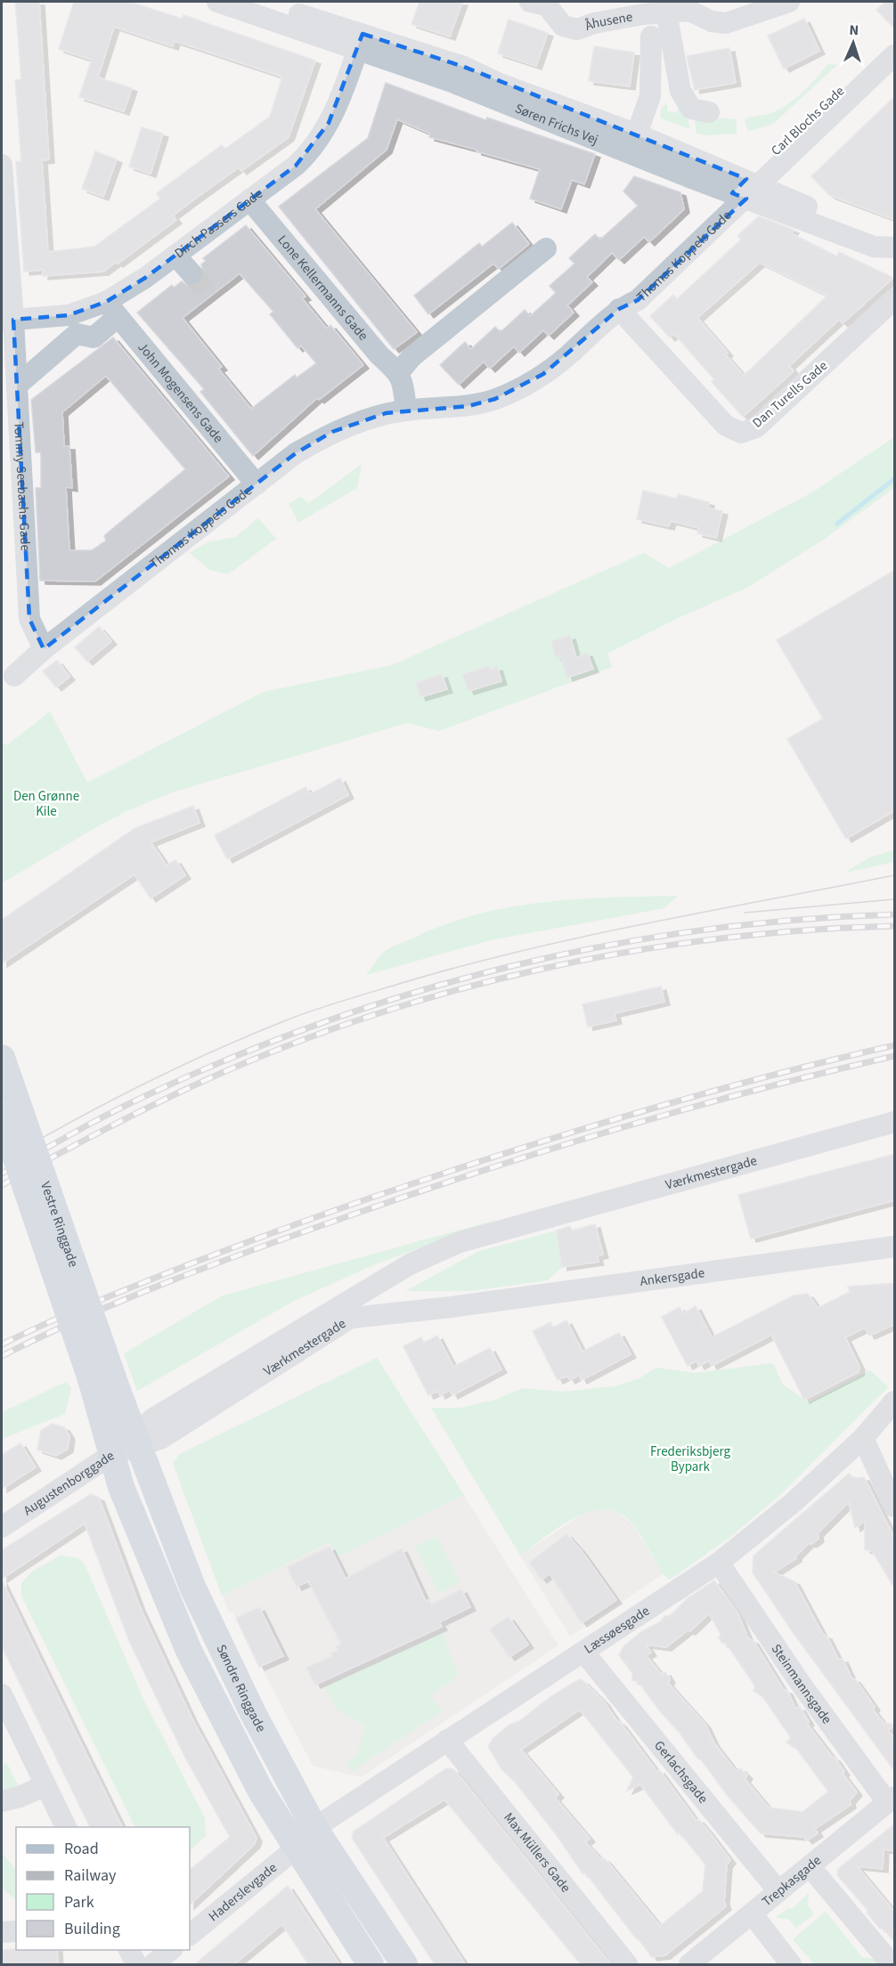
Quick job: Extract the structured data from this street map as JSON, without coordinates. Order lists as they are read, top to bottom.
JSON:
{
  "streets": {
    "main road": ["Vestre Ringgade", "Søndre Ringgade"],
    "street": [
      "Åhusene",
      "Carl Blochs Gade",
      "Søren Frichs Vej",
      "Dirch Passers Gade",
      "Thomas Koppels Gade",
      "Lone Kellermanns Gade",
      "John Mogensens Gade",
      "Dan Turells Gade",
      "Tommy Seebachs Gade",
      "Værkmestergade",
      "Ankersgade",
      "Augustenborggade",
      "Læssøesgade",
      "Steinmannsgade",
      "Gerlachsgade",
      "Max Müllers Gade",
      "Trepkasgade",
      "Haderslevgade"
    ]
  },
  "crossings": [
    ["Carl Blochs Gade", "Søren Frichs Vej"],
    ["Carl Blochs Gade", "Thomas Koppels Gade"],
    ["Søren Frichs Vej", "Dirch Passers Gade"],
    ["Søren Frichs Vej", "Thomas Koppels Gade"],
    ["Dirch Passers Gade", "Lone Kellermanns Gade"],
    ["Dirch Passers Gade", "John Mogensens Gade"],
    ["Dirch Passers Gade", "Tommy Seebachs Gade"],
    ["Thomas Koppels Gade", "John Mogensens Gade"],
    ["Thomas Koppels Gade", "Dan Turells Gade"],
    ["Thomas Koppels Gade", "Tommy Seebachs Gade"],
    ["Værkmestergade", "Ankersgade"],
    ["Værkmestergade", "Augustenborggade"],
    ["Værkmestergade", "Søndre Ringgade"],
    ["Vestre Ringgade", "Søndre Ringgade"],
    ["Læssøesgade", "Steinmannsgade"],
    ["Læssøesgade", "Søndre Ringgade"],
    ["Læssøesgade", "Gerlachsgade"],
    ["Læssøesgade", "Max Müllers Gade"],
    ["Steinmannsgade", "Trepkasgade"],
    ["Gerlachsgade", "Trepkasgade"]
  ],
  "parks": ["Den Grønne Kile", "Frederiksbjerg Bypark"],
  "legend": [
    "Road",
    "Railway",
    "Park",
    "Building"
  ],
  "north": "top"
}
